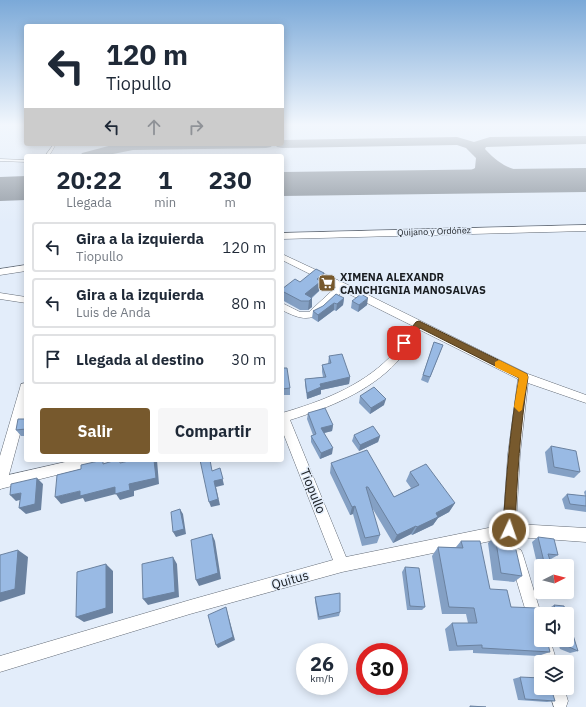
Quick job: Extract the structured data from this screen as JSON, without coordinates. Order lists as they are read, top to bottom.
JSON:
{
  "streets": {
    "street": ["Quijano y Ordóñez", "Tiopullo", "Quitus"]
  },
  "crossings": [
    ["Tiopullo", "Quitus"]
  ],
  "places": {
    "supermarket": ["XIMENA ALEXANDR CANCHIGNIA MANOSALVAS"]
  },
  "north": "right",
  "page": {
    "turn": ["120 m", "Tiopullo"],
    "eta": [
      "20:22",
      "Llegada",
      "1",
      "min",
      "230",
      "m"
    ],
    "list": [
      {
        "name": "Gira a la izquierda",
        "note": "Tiopullo",
        "value": "120 m"
      },
      {
        "name": "Gira a la izquierda",
        "note": "Luis de Anda",
        "value": "80 m"
      },
      {
        "name": "Llegada al destino",
        "value": "30 m"
      }
    ],
    "buttons": ["Salir", "Compartir"],
    "speed": "26 km/h",
    "limit": "30"
  }
}
